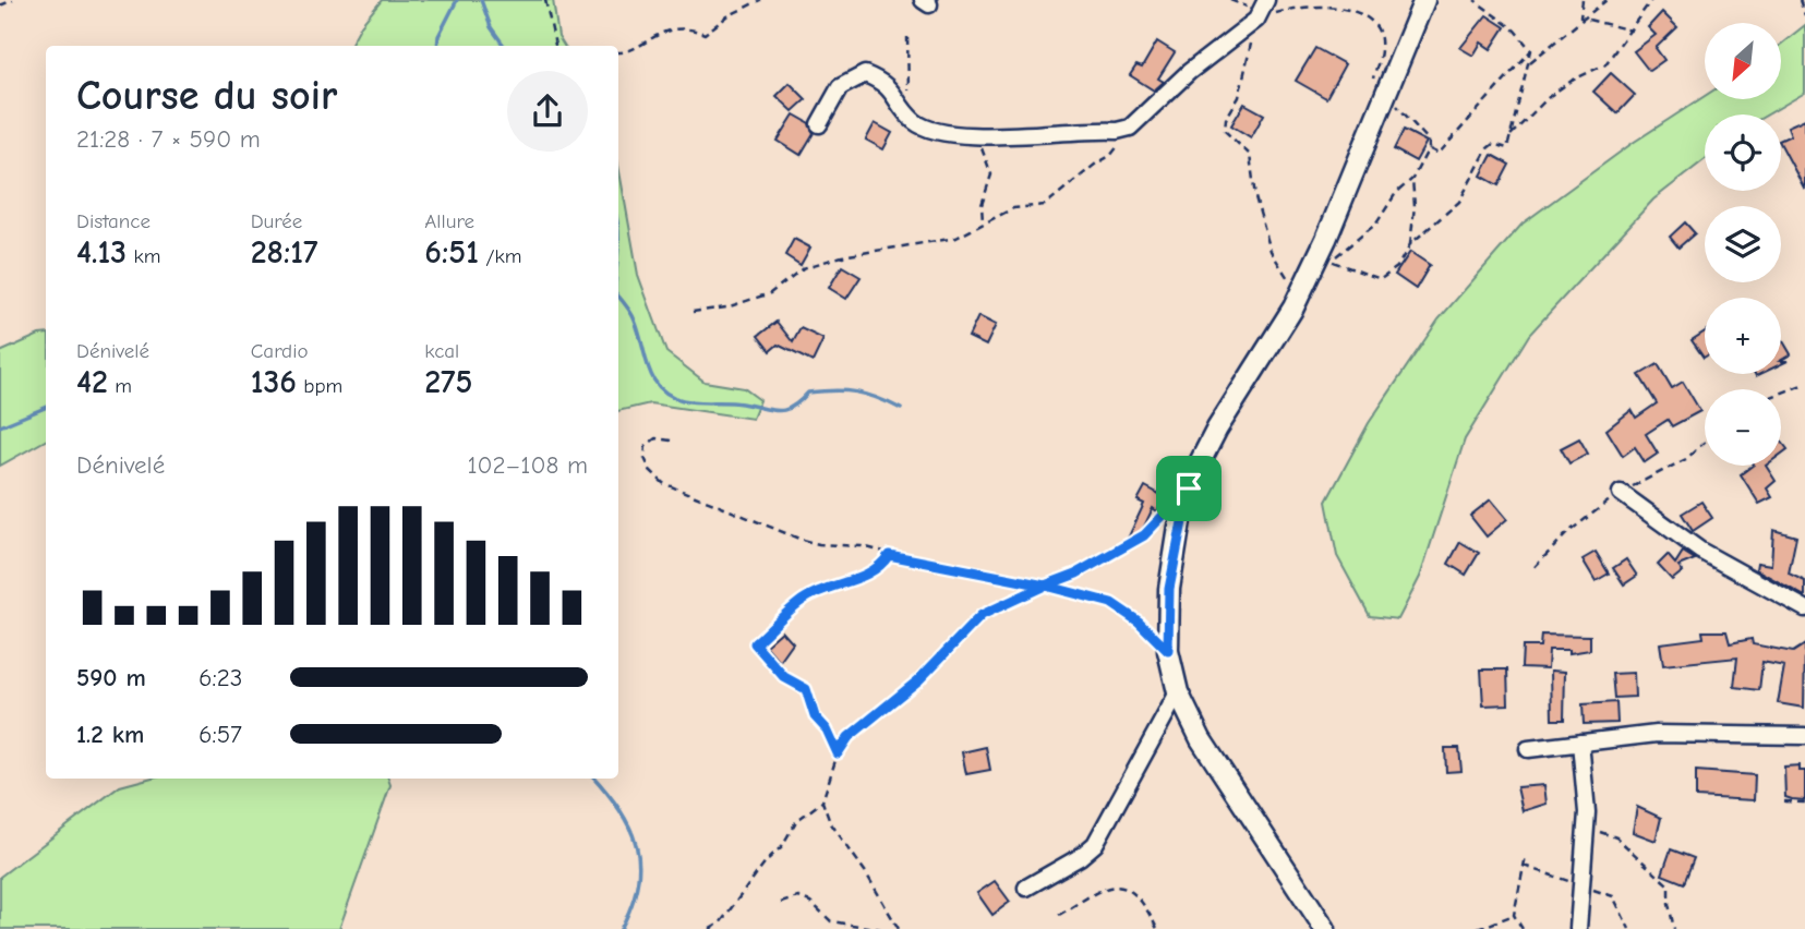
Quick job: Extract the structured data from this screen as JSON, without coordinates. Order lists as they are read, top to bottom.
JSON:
{
  "north": "bottom left",
  "page": {
    "map_buttons": ["+", "−"],
    "heading": ["Course du soir", "21:28 · 7 × 590 m"],
    "stats": [
      ["Distance", "4.13 km"],
      ["Durée", "28:17"],
      ["Allure", "6:51 /km"],
      ["Dénivelé", "42 m"],
      ["Cardio", "136 bpm"],
      ["kcal", "275"]
    ],
    "chart": ["Dénivelé", "102–108 m"],
    "list": [
      {
        "name": "590 m",
        "note": "6:23"
      },
      {
        "name": "1.2 km",
        "note": "6:57"
      }
    ]
  }
}
